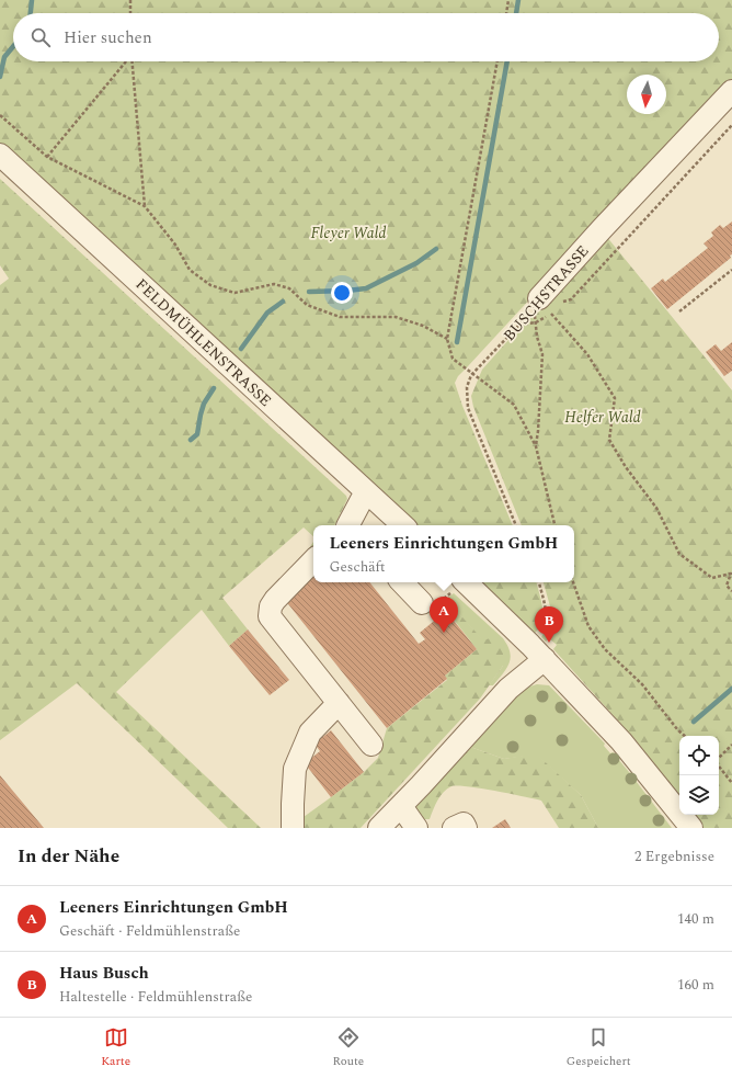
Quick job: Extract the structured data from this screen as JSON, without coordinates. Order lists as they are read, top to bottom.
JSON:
{
  "streets": {
    "street": ["BUSCHSTRASSE", "FELDMÜHLENSTRASSE"]
  },
  "parks": ["Fleyer Wald", "Helfer Wald"],
  "north": "bottom",
  "page": {
    "search": "Hier suchen",
    "popup": ["Leeners Einrichtungen GmbH", "Geschäft"],
    "pins": ["A", "B"],
    "heading": ["In der Nähe", "2 Ergebnisse"],
    "list": [
      {
        "mark": "A",
        "name": "Leeners Einrichtungen GmbH",
        "note": "Geschäft · Feldmühlenstraße",
        "value": "140 m"
      },
      {
        "mark": "B",
        "name": "Haus Busch",
        "note": "Haltestelle · Feldmühlenstraße",
        "value": "160 m"
      }
    ],
    "nav": ["Karte", "Route", "Gespeichert"]
  }
}
